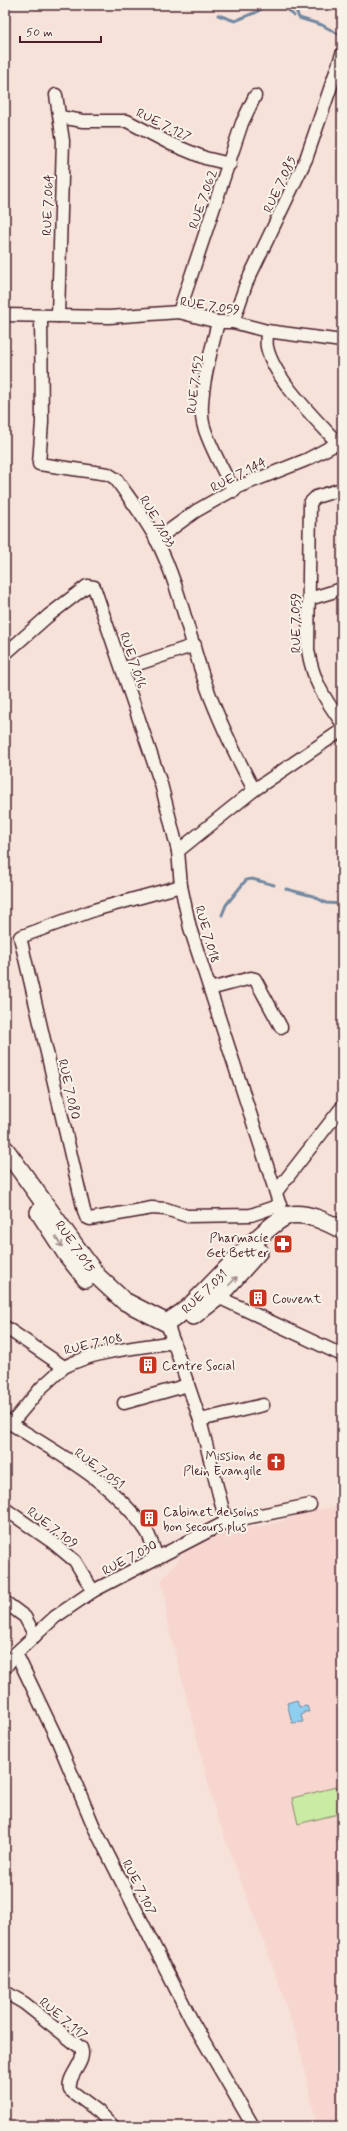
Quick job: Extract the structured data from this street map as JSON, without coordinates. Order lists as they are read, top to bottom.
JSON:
{
  "streets": {
    "main road": ["RUE 7.015", "RUE 7.031"],
    "street": [
      "RUE 7.127",
      "RUE 7.085",
      "RUE 7.062",
      "RUE 7.064",
      "RUE 7.059",
      "RUE 7.152",
      "RUE 7.144",
      "RUE 7.033",
      "RUE 7.016",
      "RUE 7.018",
      "RUE 7.080",
      "RUE 7.108",
      "RUE 7.051",
      "RUE 7.109",
      "RUE 7.030",
      "RUE 7.107",
      "RUE 7.117"
    ]
  },
  "crossings": [
    ["RUE 7.127", "RUE 7.062"],
    ["RUE 7.127", "RUE 7.064"],
    ["RUE 7.085", "RUE 7.059"],
    ["RUE 7.062", "RUE 7.059"],
    ["RUE 7.064", "RUE 7.059"],
    ["RUE 7.059", "RUE 7.152"],
    ["RUE 7.059", "RUE 7.033"],
    ["RUE 7.152", "RUE 7.144"],
    ["RUE 7.144", "RUE 7.033"],
    ["RUE 7.016", "RUE 7.018"],
    ["RUE 7.018", "RUE 7.080"],
    ["RUE 7.018", "RUE 7.031"],
    ["RUE 7.080", "RUE 7.031"],
    ["RUE 7.015", "RUE 7.031"],
    ["RUE 7.015", "RUE 7.108"],
    ["RUE 7.031", "RUE 7.108"],
    ["RUE 7.051", "RUE 7.030"],
    ["RUE 7.109", "RUE 7.030"],
    ["RUE 7.030", "RUE 7.107"]
  ],
  "places": {
    "pharmacy": ["Pharmacie Get Better"],
    "building": ["Couvent", "Centre Social", "Cabinet de soins bon secours plus"],
    "church": ["Mission de Plein Evangile"]
  },
  "scale_bar": "50 m"
}
